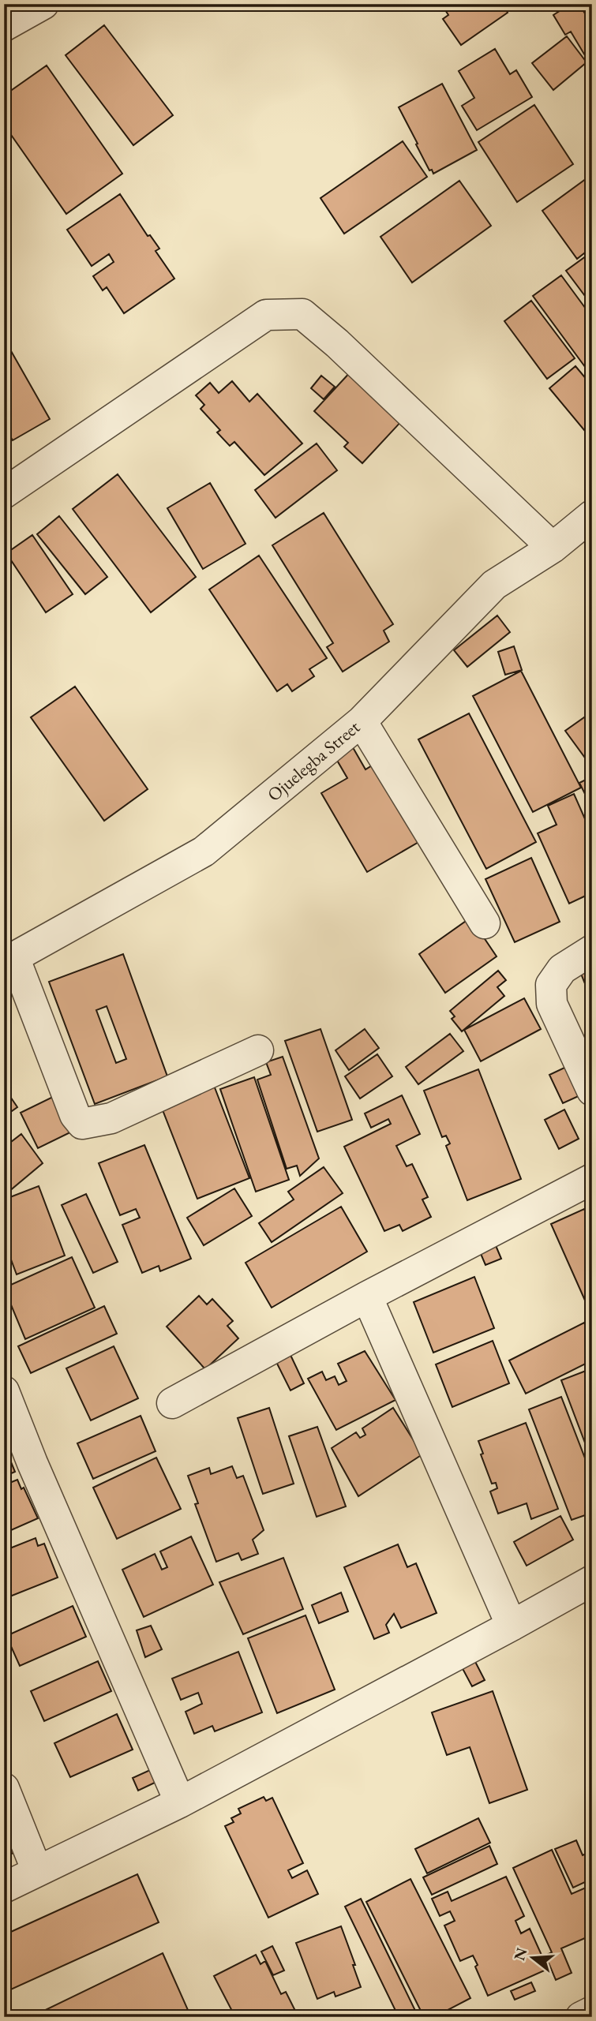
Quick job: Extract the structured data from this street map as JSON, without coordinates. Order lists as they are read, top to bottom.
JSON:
{
  "streets": {
    "street": ["Ojuelegba Street"]
  },
  "north": "left"
}
